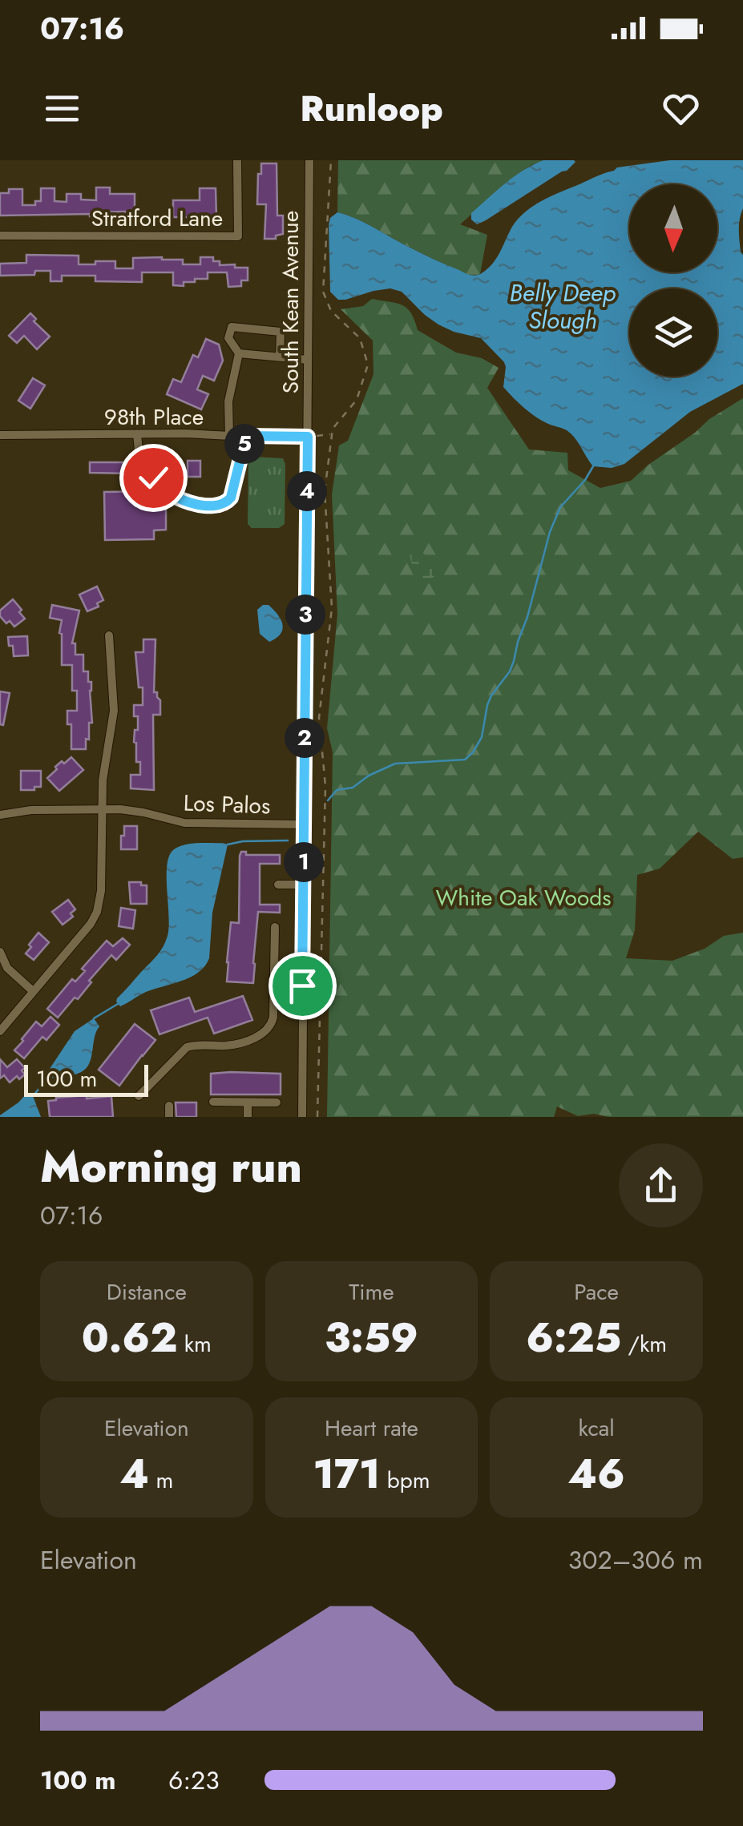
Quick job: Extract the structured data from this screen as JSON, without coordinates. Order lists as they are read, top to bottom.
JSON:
{
  "streets": {
    "street": [
      "Stratford Lane",
      "South Kean Avenue",
      "98th Place",
      "Los Palos"
    ]
  },
  "crossings": [
    ["South Kean Avenue", "98th Place"],
    ["South Kean Avenue", "Los Palos"]
  ],
  "water": ["Belly Deep Slough"],
  "parks": ["White Oak Woods"],
  "scale_bar": "100 m",
  "north": "bottom",
  "page": {
    "status": "07:16",
    "header": "Runloop",
    "pins": [
      "5",
      "4",
      "3",
      "2",
      "1"
    ],
    "scale": "100 m",
    "heading": ["Morning run", "07:16"],
    "stats": [
      ["Distance", "0.62 km"],
      ["Time", "3:59"],
      ["Pace", "6:25 /km"],
      ["Elevation", "4 m"],
      ["Heart rate", "171 bpm"],
      ["kcal", "46"]
    ],
    "chart": ["Elevation", "302–306 m"],
    "list": [
      {
        "name": "100 m",
        "note": "6:23"
      }
    ]
  }
}
